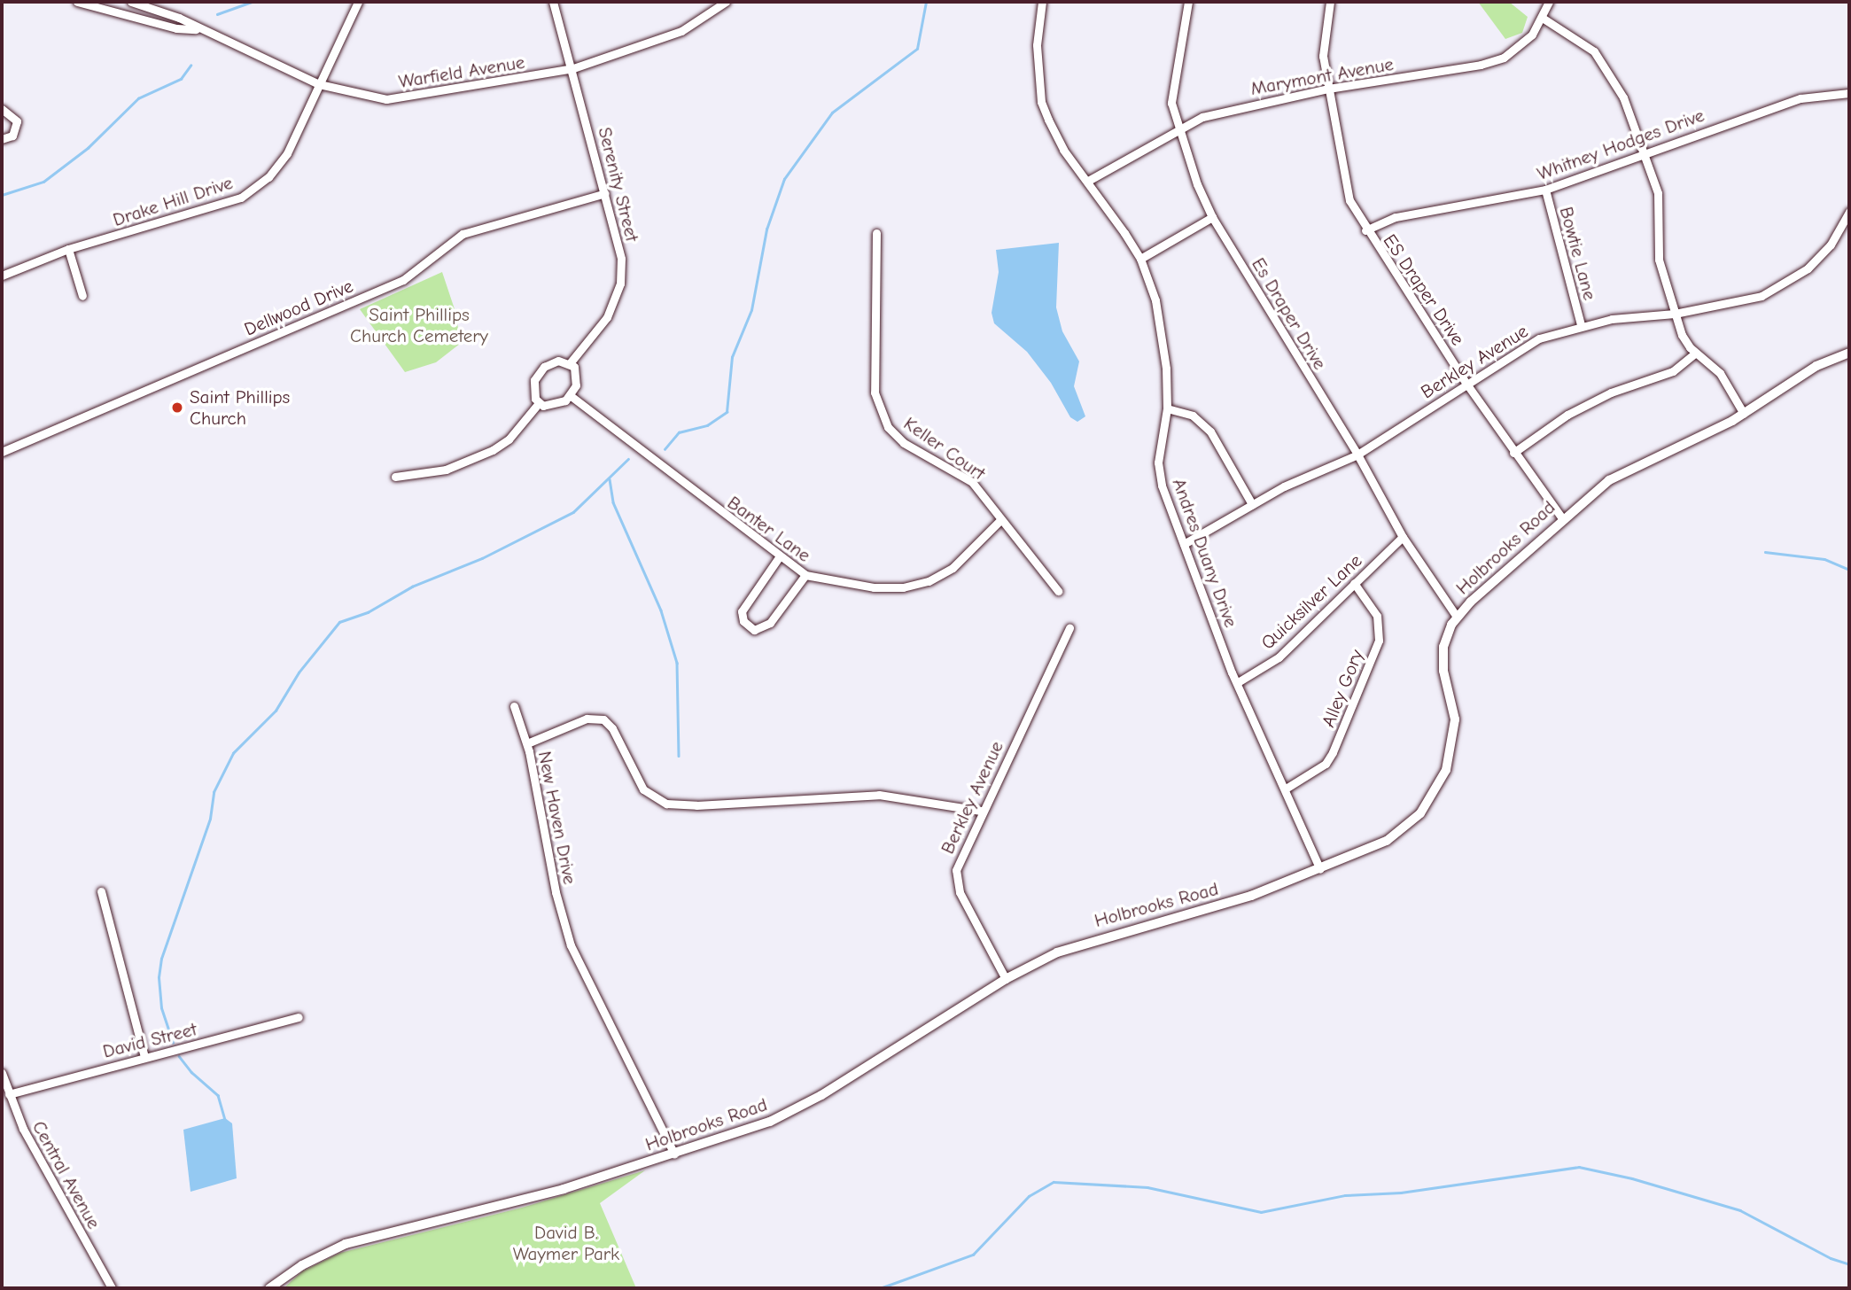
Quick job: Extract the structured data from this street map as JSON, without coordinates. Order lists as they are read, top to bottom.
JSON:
{
  "streets": {
    "street": [
      "Warfield Avenue",
      "Marymont Avenue",
      "Whitney Hodges Drive",
      "Serenity Street",
      "Drake Hill Drive",
      "Bowtie Lane",
      "ES Draper Drive",
      "Dellwood Drive",
      "Es Draper Drive",
      "Berkley Avenue",
      "Keller Court",
      "Banter Lane",
      "Holbrooks Road",
      "Andres Duany Drive",
      "Quicksilver Lane",
      "Alley Gory",
      "New Haven Drive",
      "David Street",
      "Central Avenue"
    ]
  },
  "crossings": [
    ["Warfield Avenue", "Serenity Street"],
    ["Warfield Avenue", "Drake Hill Drive"],
    ["Marymont Avenue", "ES Draper Drive"],
    ["Marymont Avenue", "Es Draper Drive"],
    ["Marymont Avenue", "Andres Duany Drive"],
    ["Whitney Hodges Drive", "Bowtie Lane"],
    ["Whitney Hodges Drive", "ES Draper Drive"],
    ["Serenity Street", "Dellwood Drive"],
    ["Serenity Street", "Banter Lane"],
    ["Bowtie Lane", "Berkley Avenue"],
    ["ES Draper Drive", "Berkley Avenue"],
    ["ES Draper Drive", "Holbrooks Road"],
    ["Es Draper Drive", "Berkley Avenue"],
    ["Es Draper Drive", "Holbrooks Road"],
    ["Es Draper Drive", "Quicksilver Lane"],
    ["Berkley Avenue", "Holbrooks Road"],
    ["Berkley Avenue", "Andres Duany Drive"],
    ["Berkley Avenue", "New Haven Drive"],
    ["Keller Court", "Banter Lane"],
    ["Holbrooks Road", "Andres Duany Drive"],
    ["Holbrooks Road", "New Haven Drive"],
    ["Andres Duany Drive", "Quicksilver Lane"],
    ["Andres Duany Drive", "Alley Gory"],
    ["Quicksilver Lane", "Alley Gory"],
    ["David Street", "Central Avenue"]
  ],
  "parks": ["Saint Phillips Church Cemetery", "David B. Waymer Park"],
  "places": ["Saint Phillips Church"]
}
